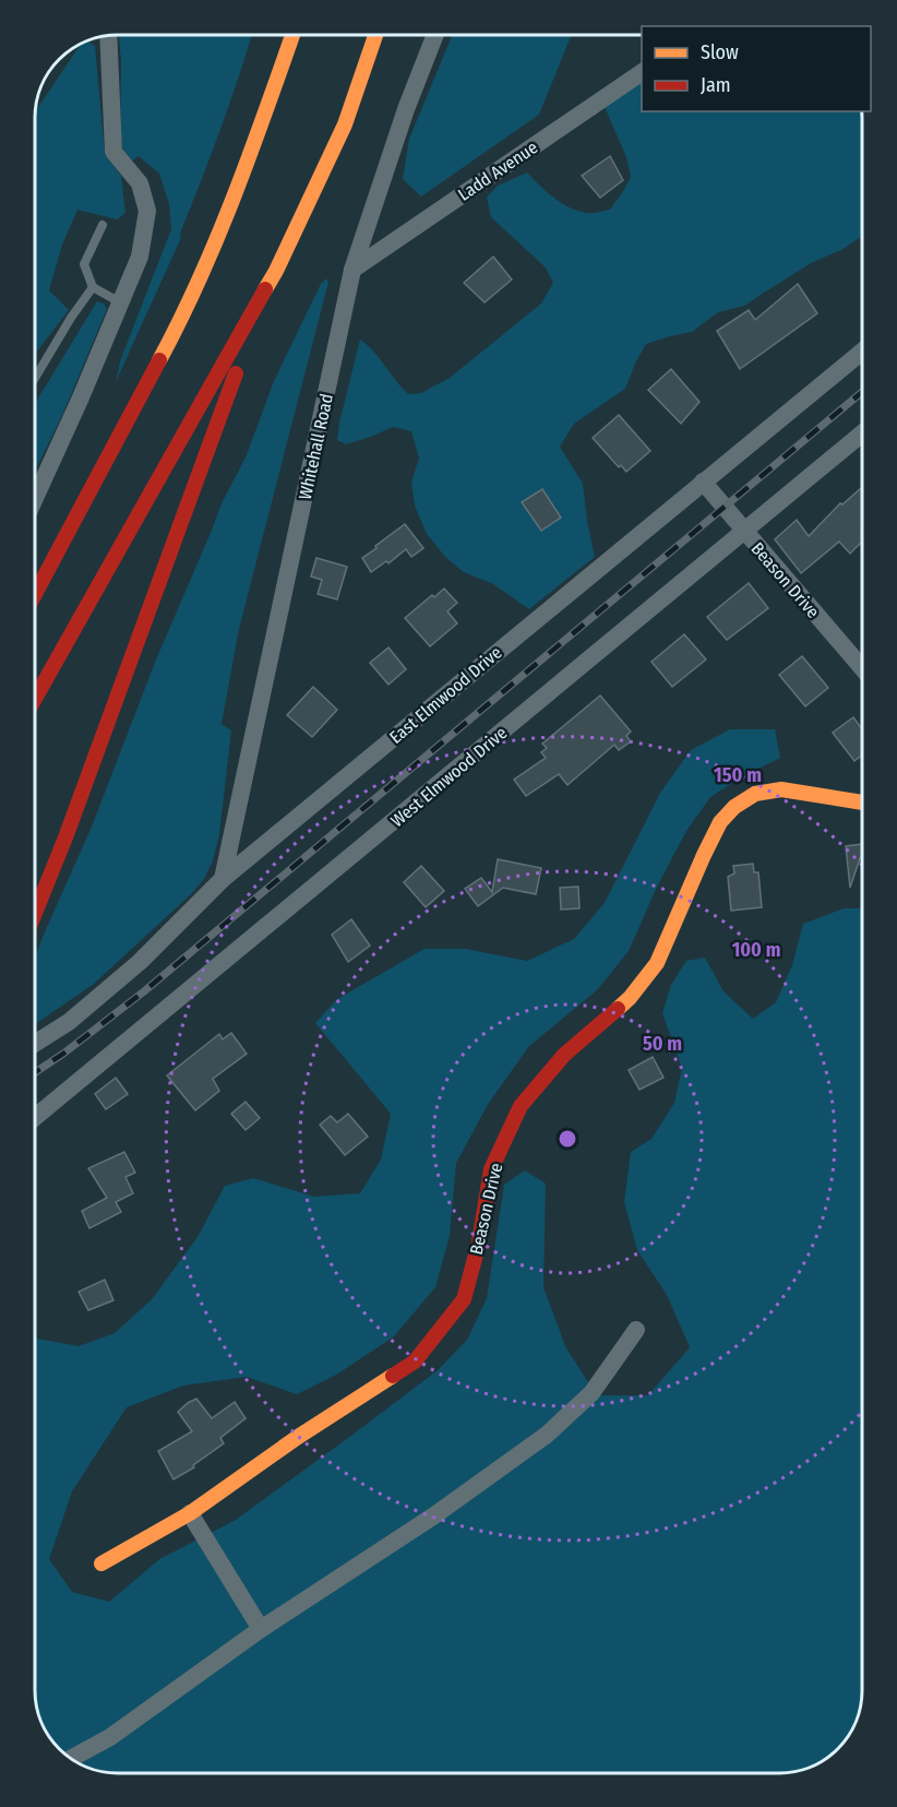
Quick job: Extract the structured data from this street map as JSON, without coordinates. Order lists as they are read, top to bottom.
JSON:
{
  "streets": {
    "main road": ["Beason Drive"],
    "street": [
      "Ladd Avenue",
      "Whitehall Road",
      "East Elmwood Drive",
      "West Elmwood Drive"
    ]
  },
  "crossings": [
    ["Ladd Avenue", "Whitehall Road"],
    ["Whitehall Road", "East Elmwood Drive"],
    ["Beason Drive", "East Elmwood Drive"],
    ["Beason Drive", "West Elmwood Drive"]
  ],
  "legend": ["Slow", "Jam"],
  "rings": ["150 m", "100 m", "50 m"]
}
